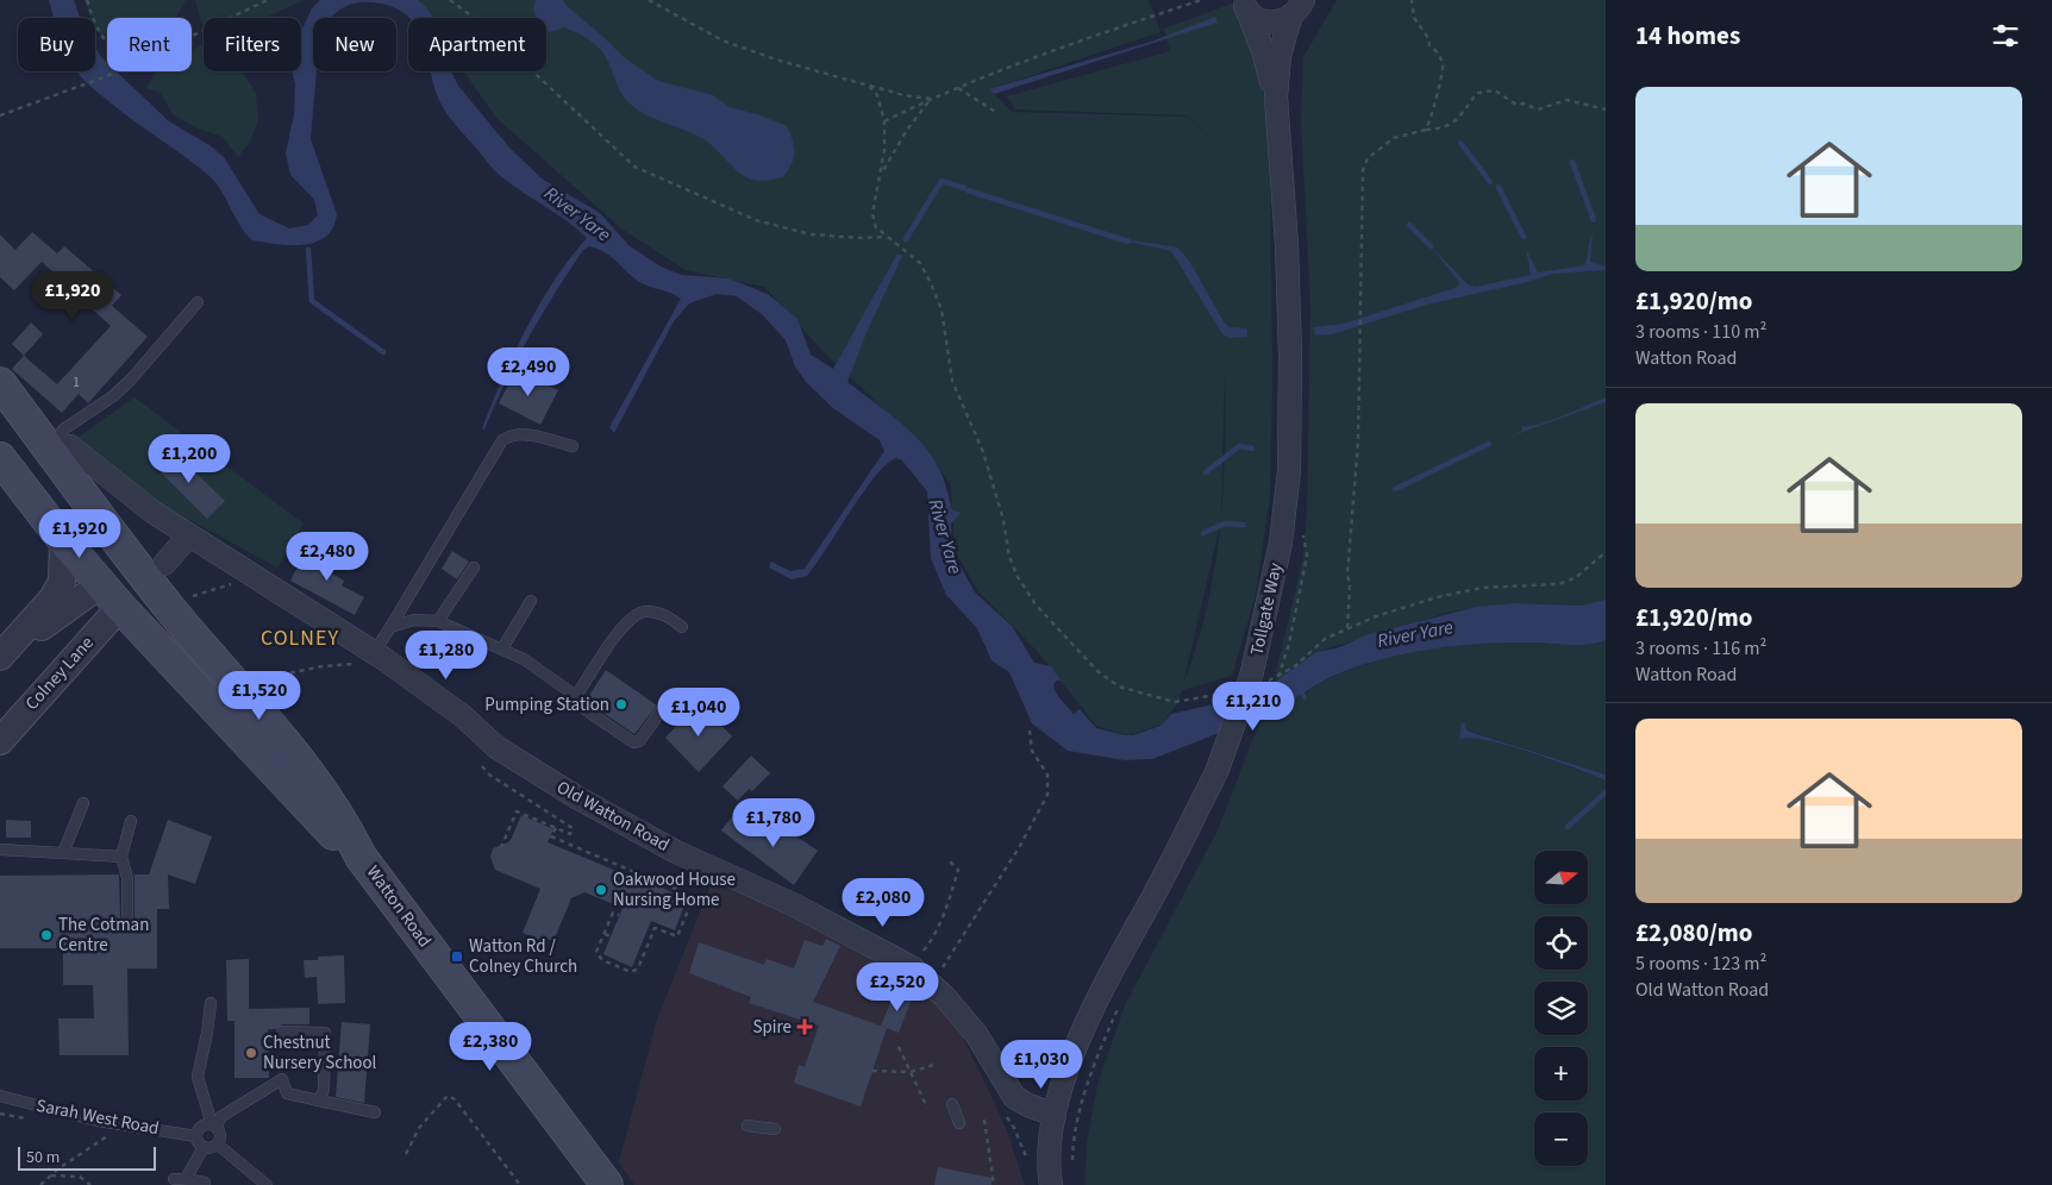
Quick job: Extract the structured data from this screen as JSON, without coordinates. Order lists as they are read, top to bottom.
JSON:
{
  "streets": {
    "main road": ["Watton Road"],
    "street": ["Tollgate Way", "Colney Lane", "Old Watton Road"],
    "lane": ["Sarah West Road"]
  },
  "crossings": [
    ["Tollgate Way", "Old Watton Road"],
    ["Colney Lane", "Watton Road"]
  ],
  "districts": ["COLNEY"],
  "water": ["River Yare"],
  "places": {
    "other": [
      "Pumping Station",
      "Oakwood House Nursing Home",
      "The Cotman Centre",
      "Chestnut Nursery School"
    ],
    "transit": ["Watton Rd / Colney Church"],
    "health": ["Spire"]
  },
  "house_numbers": ["1"],
  "scale_bar": "50 m",
  "north": "right",
  "page": {
    "heading": "14 homes",
    "chip": [
      "Buy",
      "Rent",
      "Filters",
      "New",
      "Apartment"
    ],
    "list": [
      {
        "name": "£1,920/mo",
        "note": "3 rooms · 110 m² · Watton Road"
      },
      {
        "name": "£1,920/mo",
        "note": "3 rooms · 116 m² · Watton Road"
      },
      {
        "name": "£2,080/mo",
        "note": "5 rooms · 123 m² · Old Watton Road"
      }
    ],
    "price": [
      "£1,920",
      "£2,490",
      "£1,200",
      "£1,920",
      "£2,480",
      "£1,280",
      "£1,520",
      "£1,210",
      "£1,040",
      "£1,780",
      "£2,080",
      "£2,520",
      "£2,380",
      "£1,030"
    ],
    "map_buttons": ["+", "−"],
    "scale": "50 m"
  }
}
